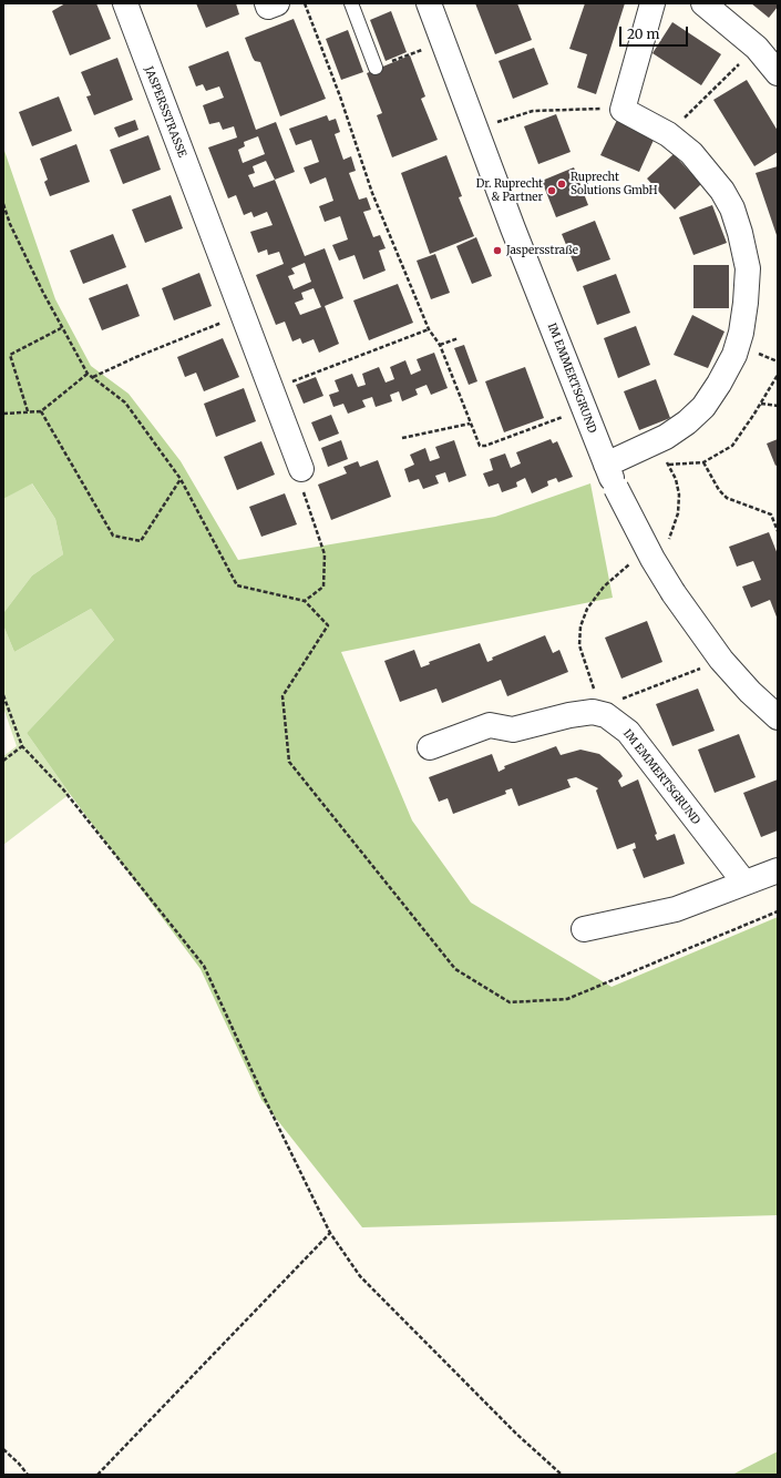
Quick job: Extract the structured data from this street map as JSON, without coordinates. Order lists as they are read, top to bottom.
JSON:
{
  "streets": {
    "street": ["JASPERSSTRASSE", "IM EMMERTSGRUND"]
  },
  "places": ["Ruprecht Solutions GmbH", "Dr. Ruprecht & Partner", "Jaspersstraße"],
  "scale_bar": "20 m"
}
